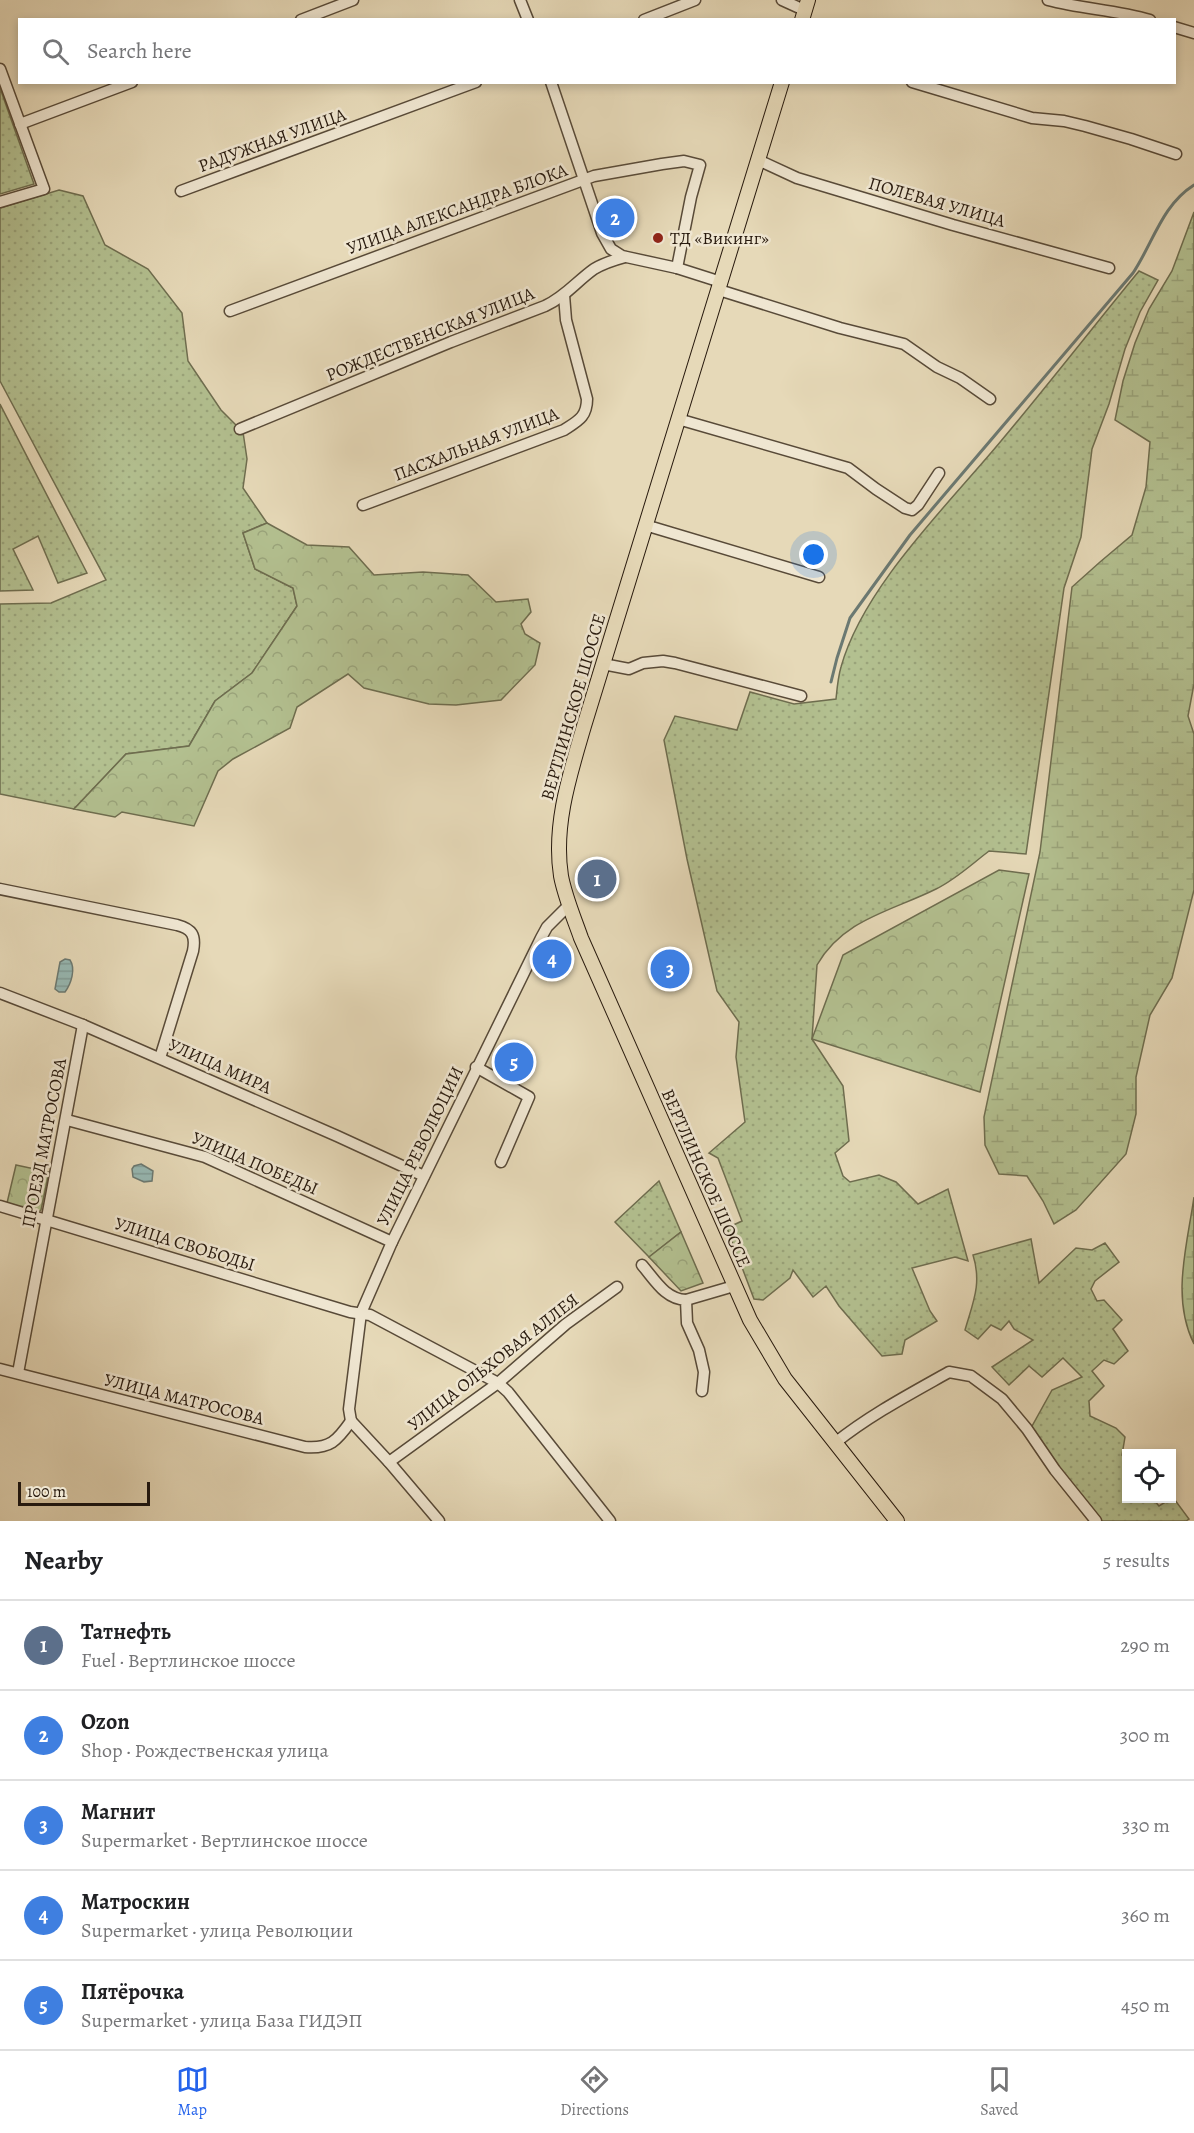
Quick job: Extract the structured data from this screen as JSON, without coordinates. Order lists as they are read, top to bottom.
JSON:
{
  "streets": {
    "main road": ["ВЕРТЛИНСКОЕ ШОССЕ"],
    "street": [
      "РАДУЖНАЯ УЛИЦА",
      "ПОЛЕВАЯ УЛИЦА",
      "УЛИЦА АЛЕКСАНДРА БЛОКА",
      "РОЖДЕСТВЕНСКАЯ УЛИЦА",
      "ПАСХАЛЬНАЯ УЛИЦА",
      "УЛИЦА МИРА",
      "ПРОЕЗД МАТРОСОВА",
      "УЛИЦА РЕВОЛЮЦИИ",
      "УЛИЦА ПОБЕДЫ",
      "УЛИЦА СВОБОДЫ",
      "УЛИЦА ОЛЬХОВАЯ АЛЛЕЯ",
      "УЛИЦА МАТРОСОВА"
    ]
  },
  "crossings": [
    ["ПОЛЕВАЯ УЛИЦА", "ВЕРТЛИНСКОЕ ШОССЕ"],
    ["РОЖДЕСТВЕНСКАЯ УЛИЦА", "ПАСХАЛЬНАЯ УЛИЦА"],
    ["ВЕРТЛИНСКОЕ ШОССЕ", "УЛИЦА РЕВОЛЮЦИИ"],
    ["УЛИЦА МИРА", "ПРОЕЗД МАТРОСОВА"],
    ["УЛИЦА МИРА", "УЛИЦА РЕВОЛЮЦИИ"],
    ["ПРОЕЗД МАТРОСОВА", "УЛИЦА ПОБЕДЫ"],
    ["ПРОЕЗД МАТРОСОВА", "УЛИЦА СВОБОДЫ"],
    ["ПРОЕЗД МАТРОСОВА", "УЛИЦА МАТРОСОВА"],
    ["УЛИЦА РЕВОЛЮЦИИ", "УЛИЦА ПОБЕДЫ"],
    ["УЛИЦА РЕВОЛЮЦИИ", "УЛИЦА СВОБОДЫ"],
    ["УЛИЦА РЕВОЛЮЦИИ", "УЛИЦА МАТРОСОВА"],
    ["УЛИЦА СВОБОДЫ", "УЛИЦА ОЛЬХОВАЯ АЛЛЕЯ"]
  ],
  "places": ["ТД «Викинг»"],
  "scale_bar": "100 m",
  "page": {
    "search": "Search here",
    "pins": [
      "2",
      "1",
      "4",
      "3",
      "5"
    ],
    "scale": "100 m",
    "heading": ["Nearby", "5 results"],
    "list": [
      {
        "mark": "1",
        "name": "Татнефть",
        "note": "Fuel · Вертлинское шоссе",
        "value": "290 m"
      },
      {
        "mark": "2",
        "name": "Ozon",
        "note": "Shop · Рождественская улица",
        "value": "300 m"
      },
      {
        "mark": "3",
        "name": "Магнит",
        "note": "Supermarket · Вертлинское шоссе",
        "value": "330 m"
      },
      {
        "mark": "4",
        "name": "Матроскин",
        "note": "Supermarket · улица Революции",
        "value": "360 m"
      },
      {
        "mark": "5",
        "name": "Пятёрочка",
        "note": "Supermarket · улица База ГИДЭП",
        "value": "450 m"
      }
    ],
    "nav": ["Map", "Directions", "Saved"]
  }
}
